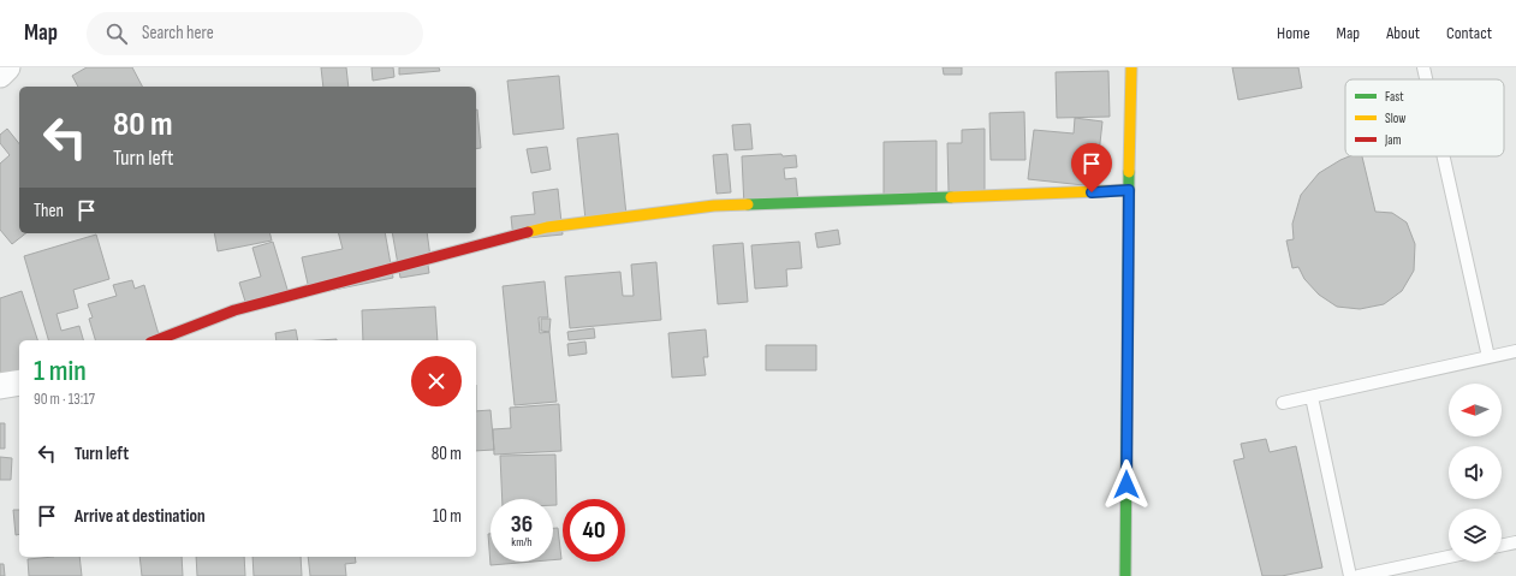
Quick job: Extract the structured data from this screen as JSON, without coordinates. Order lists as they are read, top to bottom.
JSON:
{
  "legend": ["Fast", "Slow", "Jam"],
  "north": "left",
  "page": {
    "header": "Map",
    "search": "Search here",
    "nav": [
      "Home",
      "Map",
      "About",
      "Contact"
    ],
    "turn": ["80 m", "Turn left"],
    "then": "Then",
    "heading": ["1 min", "90 m · 13:17"],
    "list": [
      {
        "name": "Turn left",
        "value": "80 m"
      },
      {
        "name": "Arrive at destination",
        "value": "10 m"
      }
    ],
    "speed": "36 km/h",
    "limit": "40"
  }
}
